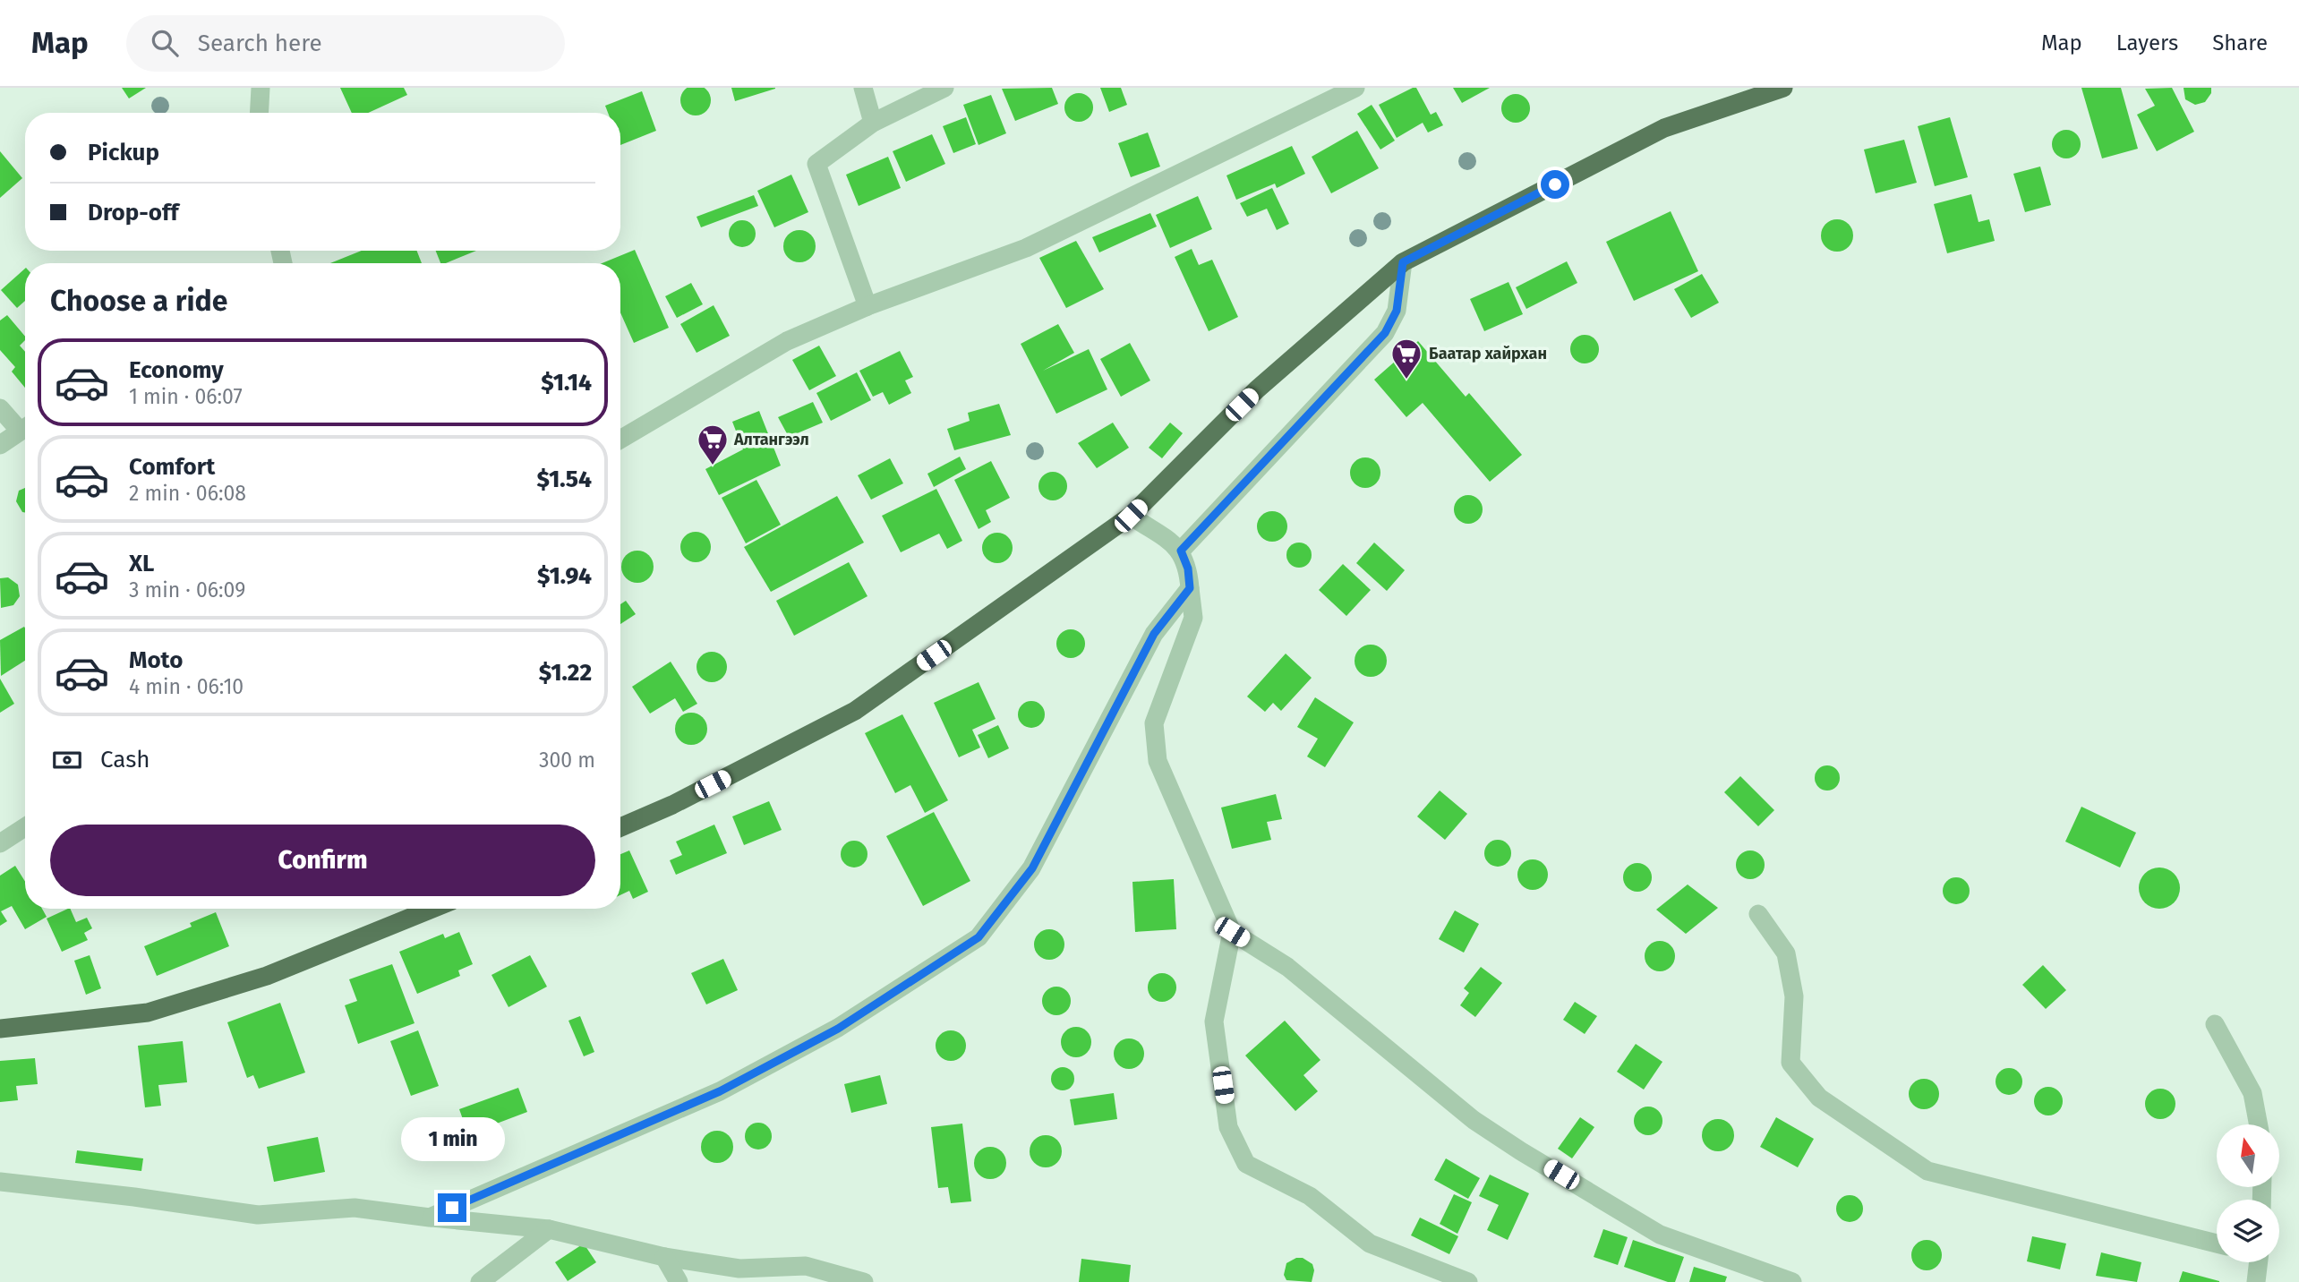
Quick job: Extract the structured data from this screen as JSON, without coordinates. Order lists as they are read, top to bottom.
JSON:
{
  "places": {
    "supermarket": ["Баатар хайрхан", "Алтангээл"]
  },
  "north": "top",
  "page": {
    "header": "Map",
    "search": "Search here",
    "nav": ["Map", "Layers", "Share"],
    "banner": ["Pickup", "Drop-off"],
    "heading": "Choose a ride",
    "list": [
      {
        "name": "Economy",
        "note": "1 min · 06:07",
        "value": "$1.14"
      },
      {
        "name": "Comfort",
        "note": "2 min · 06:08",
        "value": "$1.54"
      },
      {
        "name": "XL",
        "note": "3 min · 06:09",
        "value": "$1.94"
      },
      {
        "name": "Moto",
        "note": "4 min · 06:10",
        "value": "$1.22"
      }
    ],
    "pay": ["Cash", "300 m"],
    "buttons": "Confirm",
    "bubble": "1 min"
  }
}
